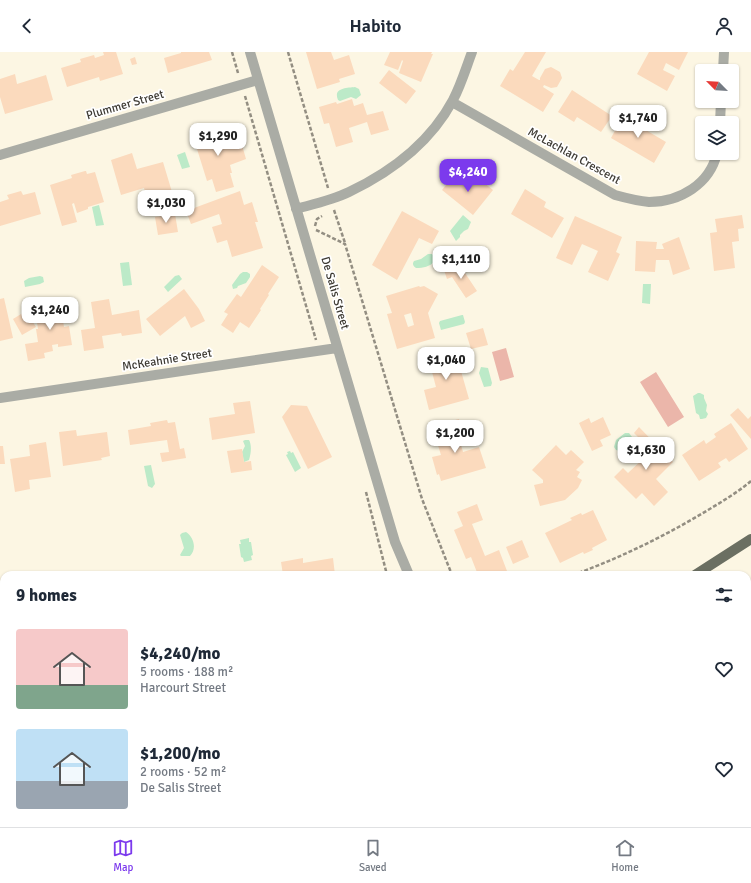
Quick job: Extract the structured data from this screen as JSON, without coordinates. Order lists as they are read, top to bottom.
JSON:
{
  "streets": {
    "street": [
      "Plummer Street",
      "McLachlan Crescent",
      "De Salis Street",
      "McKeahnie Street"
    ]
  },
  "crossings": [
    ["Plummer Street", "De Salis Street"],
    ["De Salis Street", "McKeahnie Street"]
  ],
  "north": "top left",
  "page": {
    "header": "Habito",
    "price": [
      "$1,740",
      "$1,290",
      "$4,240",
      "$1,030",
      "$1,110",
      "$1,240",
      "$1,040",
      "$1,200",
      "$1,630"
    ],
    "heading": "9 homes",
    "list": [
      {
        "name": "$4,240/mo",
        "note": "5 rooms · 188 m² · Harcourt Street"
      },
      {
        "name": "$1,200/mo",
        "note": "2 rooms · 52 m² · De Salis Street"
      }
    ],
    "tabs": ["Map", "Saved", "Home"]
  }
}
